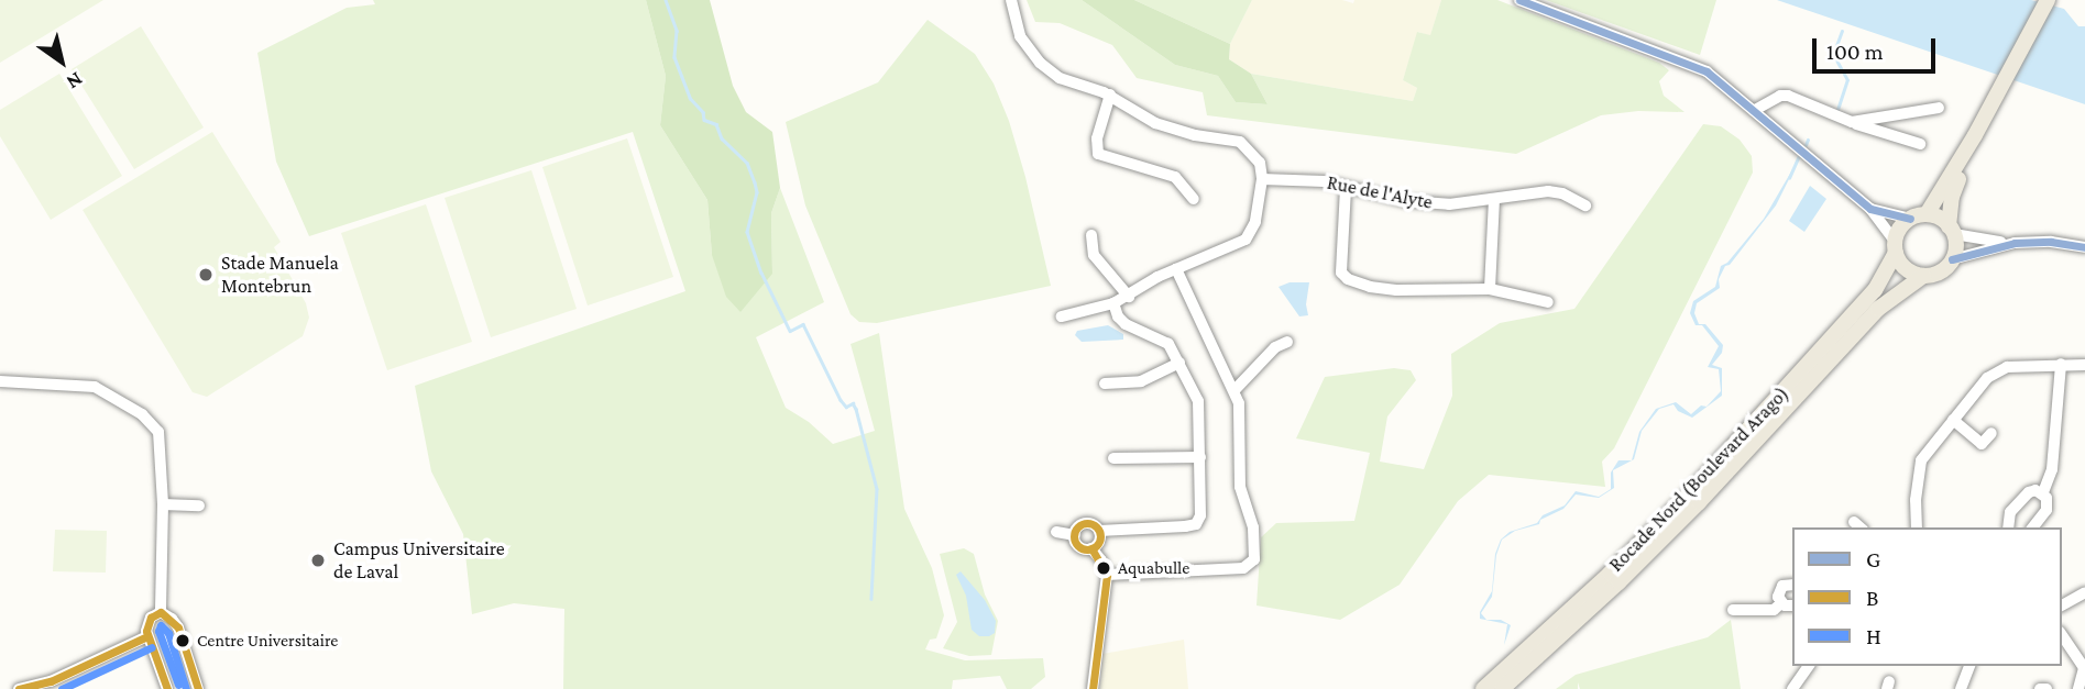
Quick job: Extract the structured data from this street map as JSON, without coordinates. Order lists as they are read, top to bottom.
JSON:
{
  "streets": {
    "main road": ["Rocade Nord (Boulevard Arago)"],
    "street": ["Rue de l'Alyte"]
  },
  "places": [
    "Stade Manuela Montebrun",
    "Campus Universitaire de Laval",
    "Aquabulle",
    "Centre Universitaire"
  ],
  "lines": ["transit line G", "transit line B", "transit line H"],
  "legend": ["G", "B", "H"],
  "scale_bar": "100 m",
  "north": "bottom right"
}
